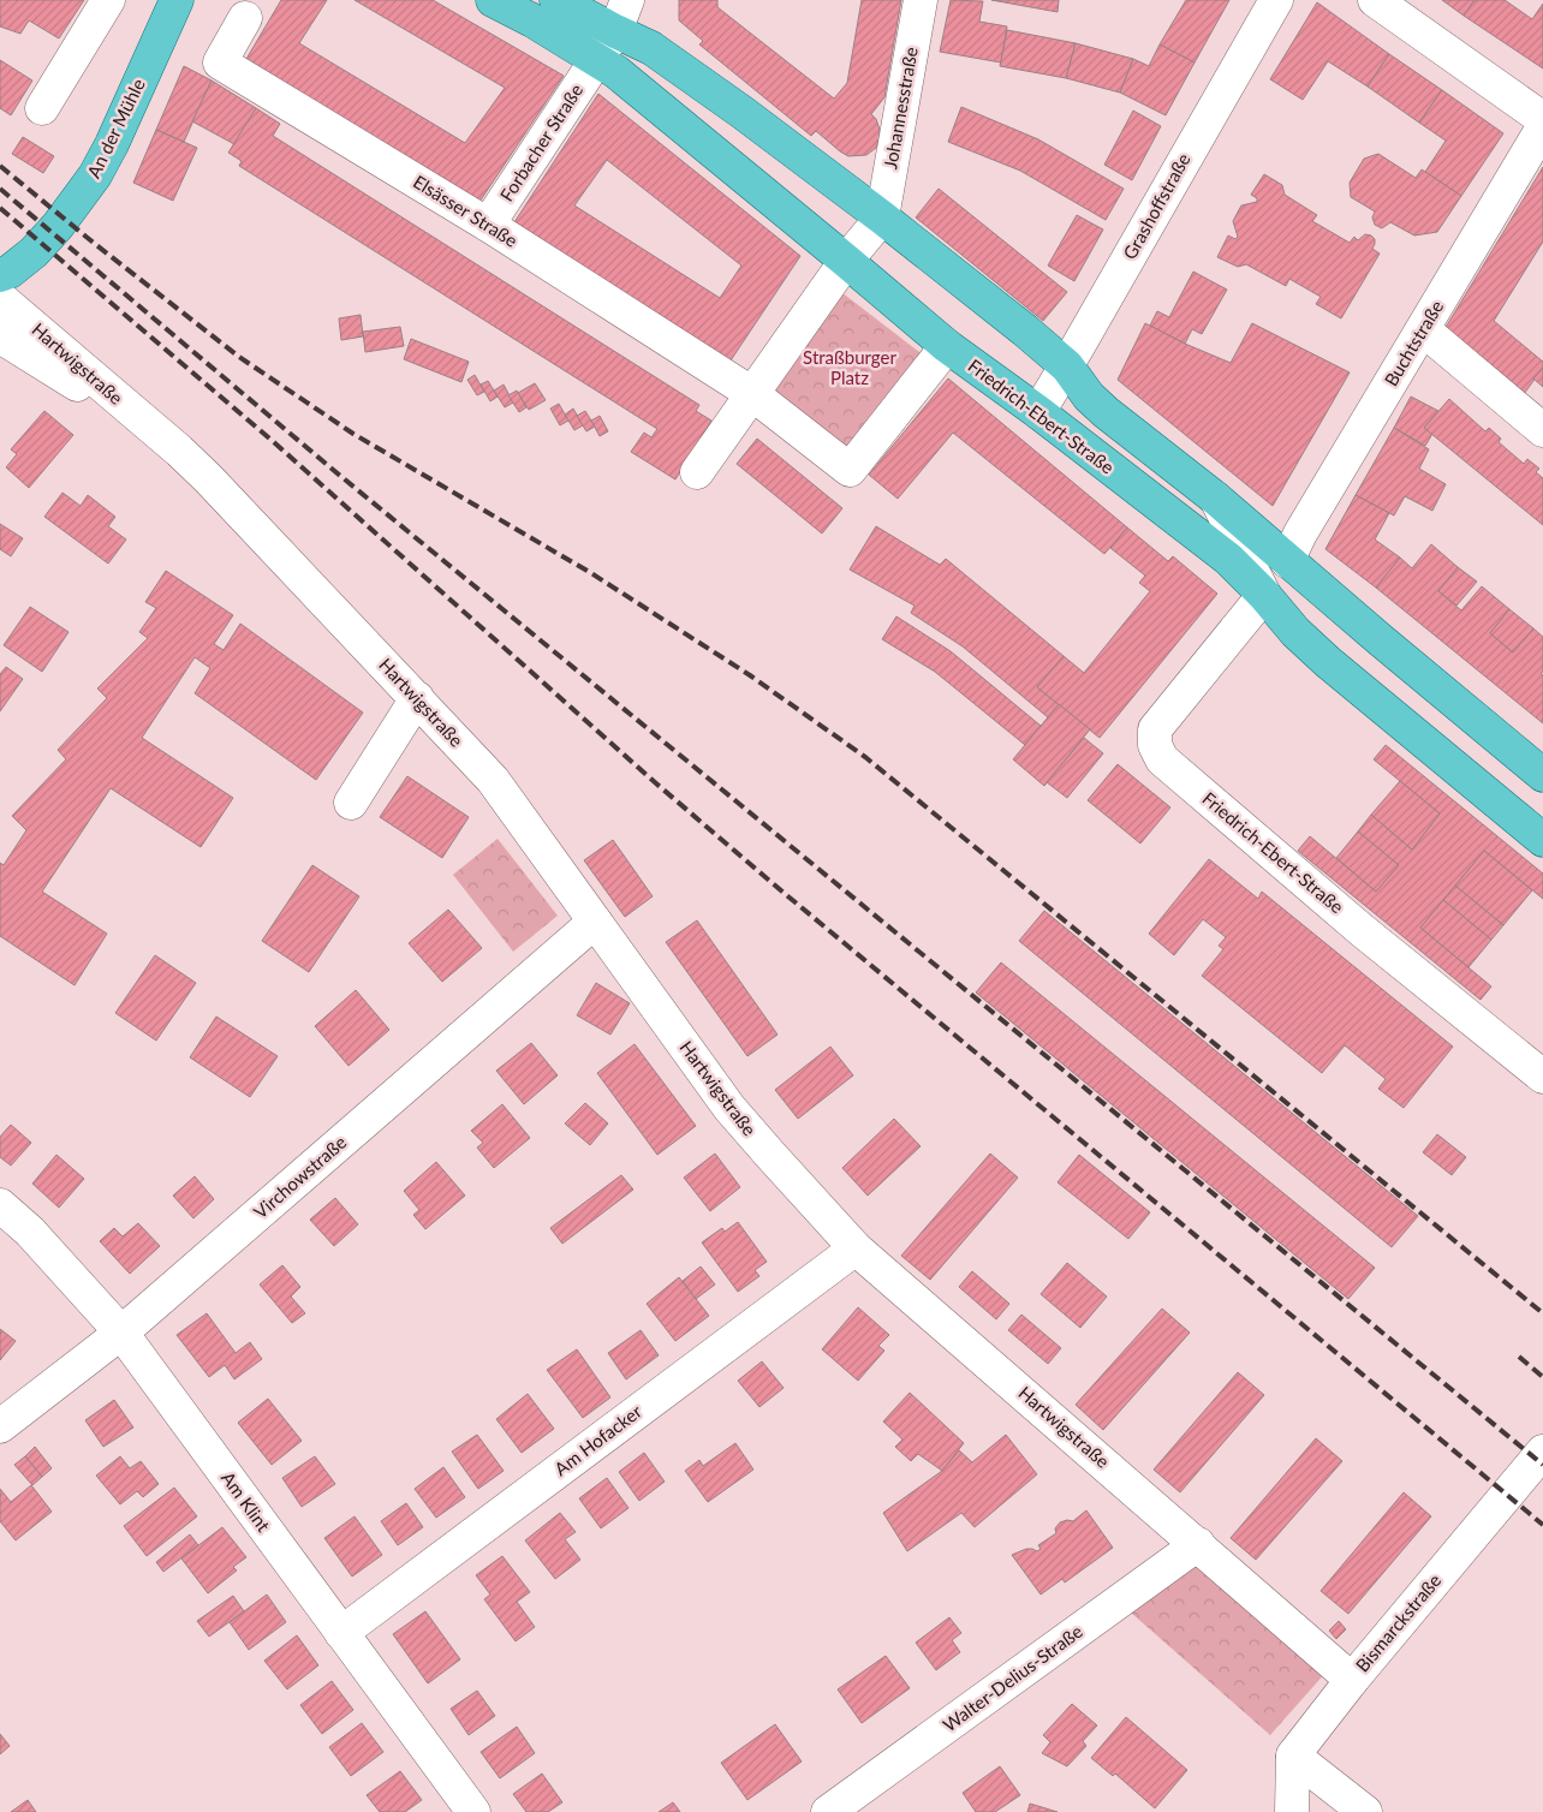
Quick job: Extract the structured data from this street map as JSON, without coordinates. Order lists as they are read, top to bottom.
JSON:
{
  "streets": {
    "main road": ["An der Mühle", "Friedrich-Ebert-Straße"],
    "street": [
      "Johannesstraße",
      "Forbacher Straße",
      "Grashoffstraße",
      "Elsässer Straße",
      "Buchtstraße",
      "Hartwigstraße",
      "Virchowstraße",
      "Am Hofacker",
      "Am Klint",
      "Bismarckstraße",
      "Walter-Delius-Straße"
    ]
  },
  "crossings": [
    ["Johannesstraße", "Friedrich-Ebert-Straße"],
    ["Forbacher Straße", "Elsässer Straße"],
    ["Forbacher Straße", "Friedrich-Ebert-Straße"],
    ["Grashoffstraße", "Friedrich-Ebert-Straße"],
    ["Buchtstraße", "Friedrich-Ebert-Straße"],
    ["Hartwigstraße", "Virchowstraße"],
    ["Hartwigstraße", "Am Hofacker"],
    ["Hartwigstraße", "Bismarckstraße"],
    ["Hartwigstraße", "Walter-Delius-Straße"],
    ["Virchowstraße", "Am Klint"],
    ["Am Hofacker", "Am Klint"]
  ],
  "parks": ["Straßburger Platz"]
}
